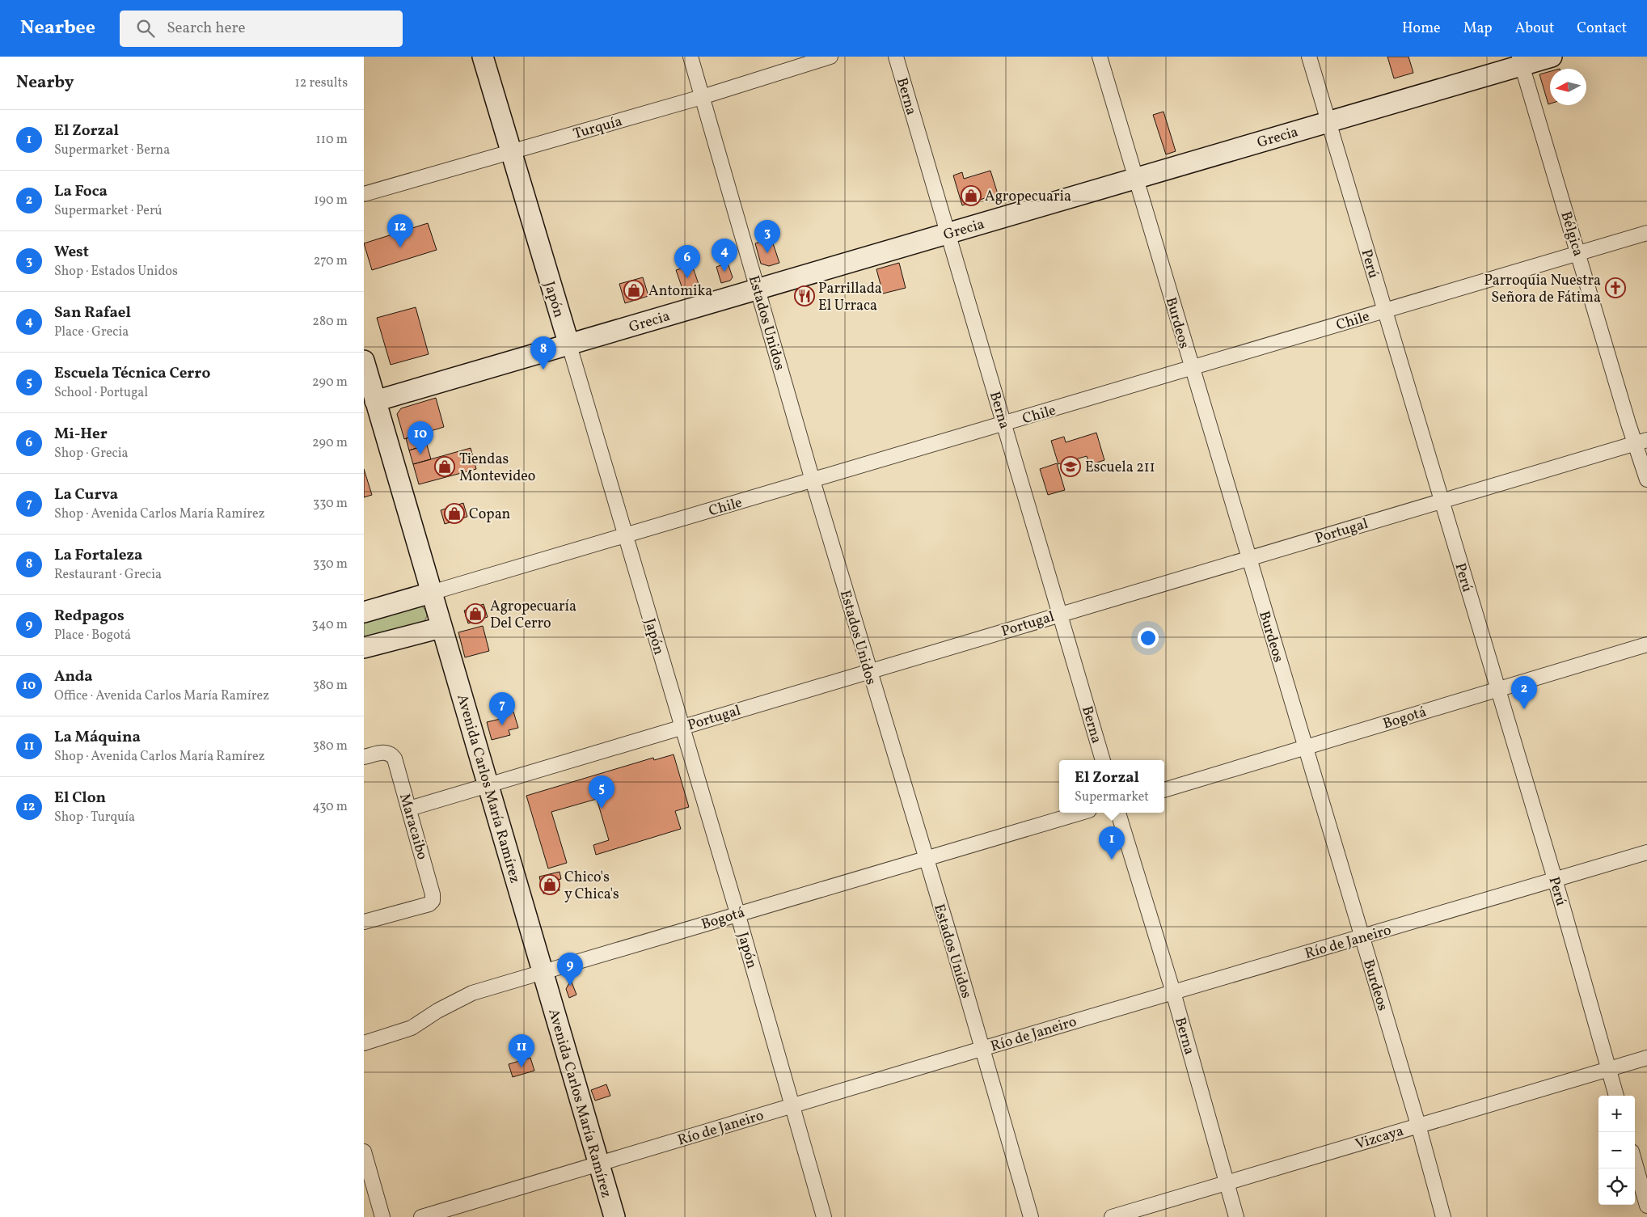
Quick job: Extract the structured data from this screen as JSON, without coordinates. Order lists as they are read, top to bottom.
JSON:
{
  "streets": {
    "street": [
      "Berna",
      "Turquía",
      "Grecia",
      "Bélgica",
      "Perú",
      "Japón",
      "Chile",
      "Estados Unidos",
      "Burdeos",
      "Portugal",
      "Bogotá",
      "Avenida Carlos María Ramírez",
      "Maracaibo",
      "Río de Janeiro",
      "Vizcaya"
    ]
  },
  "crossings": [
    ["Berna", "Grecia"],
    ["Berna", "Chile"],
    ["Berna", "Portugal"],
    ["Berna", "Río de Janeiro"],
    ["Berna", "Vizcaya"],
    ["Turquía", "Japón"],
    ["Turquía", "Estados Unidos"],
    ["Grecia", "Bélgica"],
    ["Grecia", "Perú"],
    ["Grecia", "Japón"],
    ["Grecia", "Estados Unidos"],
    ["Grecia", "Burdeos"],
    ["Grecia", "Avenida Carlos María Ramírez"],
    ["Bélgica", "Chile"],
    ["Bélgica", "Portugal"],
    ["Perú", "Chile"],
    ["Perú", "Portugal"],
    ["Perú", "Bogotá"],
    ["Perú", "Río de Janeiro"],
    ["Perú", "Vizcaya"],
    ["Japón", "Chile"],
    ["Japón", "Portugal"],
    ["Japón", "Bogotá"],
    ["Japón", "Río de Janeiro"],
    ["Chile", "Estados Unidos"],
    ["Chile", "Burdeos"],
    ["Chile", "Avenida Carlos María Ramírez"],
    ["Estados Unidos", "Portugal"],
    ["Estados Unidos", "Bogotá"],
    ["Estados Unidos", "Río de Janeiro"],
    ["Burdeos", "Portugal"],
    ["Burdeos", "Bogotá"],
    ["Burdeos", "Río de Janeiro"],
    ["Burdeos", "Vizcaya"],
    ["Portugal", "Avenida Carlos María Ramírez"],
    ["Portugal", "Maracaibo"],
    ["Bogotá", "Avenida Carlos María Ramírez"],
    ["Avenida Carlos María Ramírez", "Río de Janeiro"]
  ],
  "places": {
    "shop": [
      "Agropecuaria",
      "Antomika",
      "Tiendas Montevideo",
      "Copan",
      "Agropecuaría Del Cerro",
      "Chico's y Chica's"
    ],
    "church": ["Parroquia Nuestra Señora de Fátima"],
    "restaurant": ["Parrillada El Urraca"],
    "school or university": ["Escuela 211"]
  },
  "north": "left",
  "page": {
    "header": "Nearbee",
    "search": "Search here",
    "nav": [
      "Home",
      "Map",
      "About",
      "Contact"
    ],
    "heading": ["Nearby", "12 results"],
    "list": [
      {
        "mark": "1",
        "name": "El Zorzal",
        "note": "Supermarket · Berna",
        "value": "110 m"
      },
      {
        "mark": "2",
        "name": "La Foca",
        "note": "Supermarket · Perú",
        "value": "190 m"
      },
      {
        "mark": "3",
        "name": "West",
        "note": "Shop · Estados Unidos",
        "value": "270 m"
      },
      {
        "mark": "4",
        "name": "San Rafael",
        "note": "Place · Grecia",
        "value": "280 m"
      },
      {
        "mark": "5",
        "name": "Escuela Técnica Cerro",
        "note": "School · Portugal",
        "value": "290 m"
      },
      {
        "mark": "6",
        "name": "Mi-Her",
        "note": "Shop · Grecia",
        "value": "290 m"
      },
      {
        "mark": "7",
        "name": "La Curva",
        "note": "Shop · Avenida Carlos María Ramírez",
        "value": "330 m"
      },
      {
        "mark": "8",
        "name": "La Fortaleza",
        "note": "Restaurant · Grecia",
        "value": "330 m"
      },
      {
        "mark": "9",
        "name": "Redpagos",
        "note": "Place · Bogotá",
        "value": "340 m"
      },
      {
        "mark": "10",
        "name": "Anda",
        "note": "Office · Avenida Carlos María Ramírez",
        "value": "380 m"
      },
      {
        "mark": "11",
        "name": "La Máquina",
        "note": "Shop · Avenida Carlos María Ramírez",
        "value": "380 m"
      },
      {
        "mark": "12",
        "name": "El Clon",
        "note": "Shop · Turquía",
        "value": "430 m"
      }
    ],
    "pins": [
      "12",
      "3",
      "4",
      "6",
      "8",
      "10",
      "2",
      "7",
      "5",
      "1",
      "9",
      "11"
    ],
    "popup": ["El Zorzal", "Supermarket"],
    "map_buttons": ["+", "−"]
  }
}
